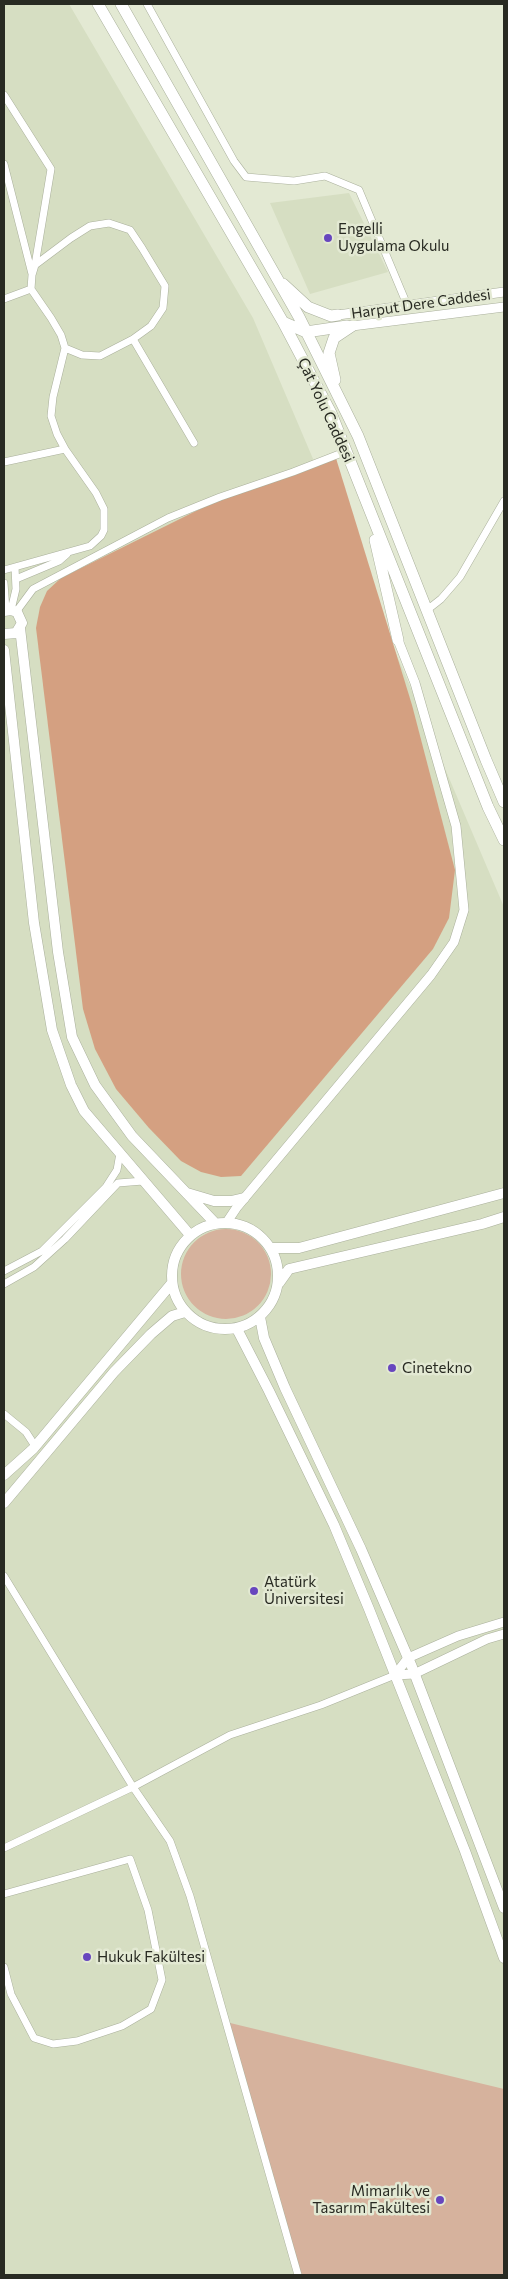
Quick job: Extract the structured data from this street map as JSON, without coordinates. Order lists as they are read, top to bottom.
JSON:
{
  "streets": {
    "highway": ["Çat Yolu Caddesi"],
    "street": ["Harput Dere Caddesi"]
  },
  "places": [
    "Engelli Uygulama Okulu",
    "Cinetekno",
    "Atatürk Üniversitesi",
    "Hukuk Fakültesi",
    "Mimarlık ve Tasarım Fakültesi"
  ]
}
